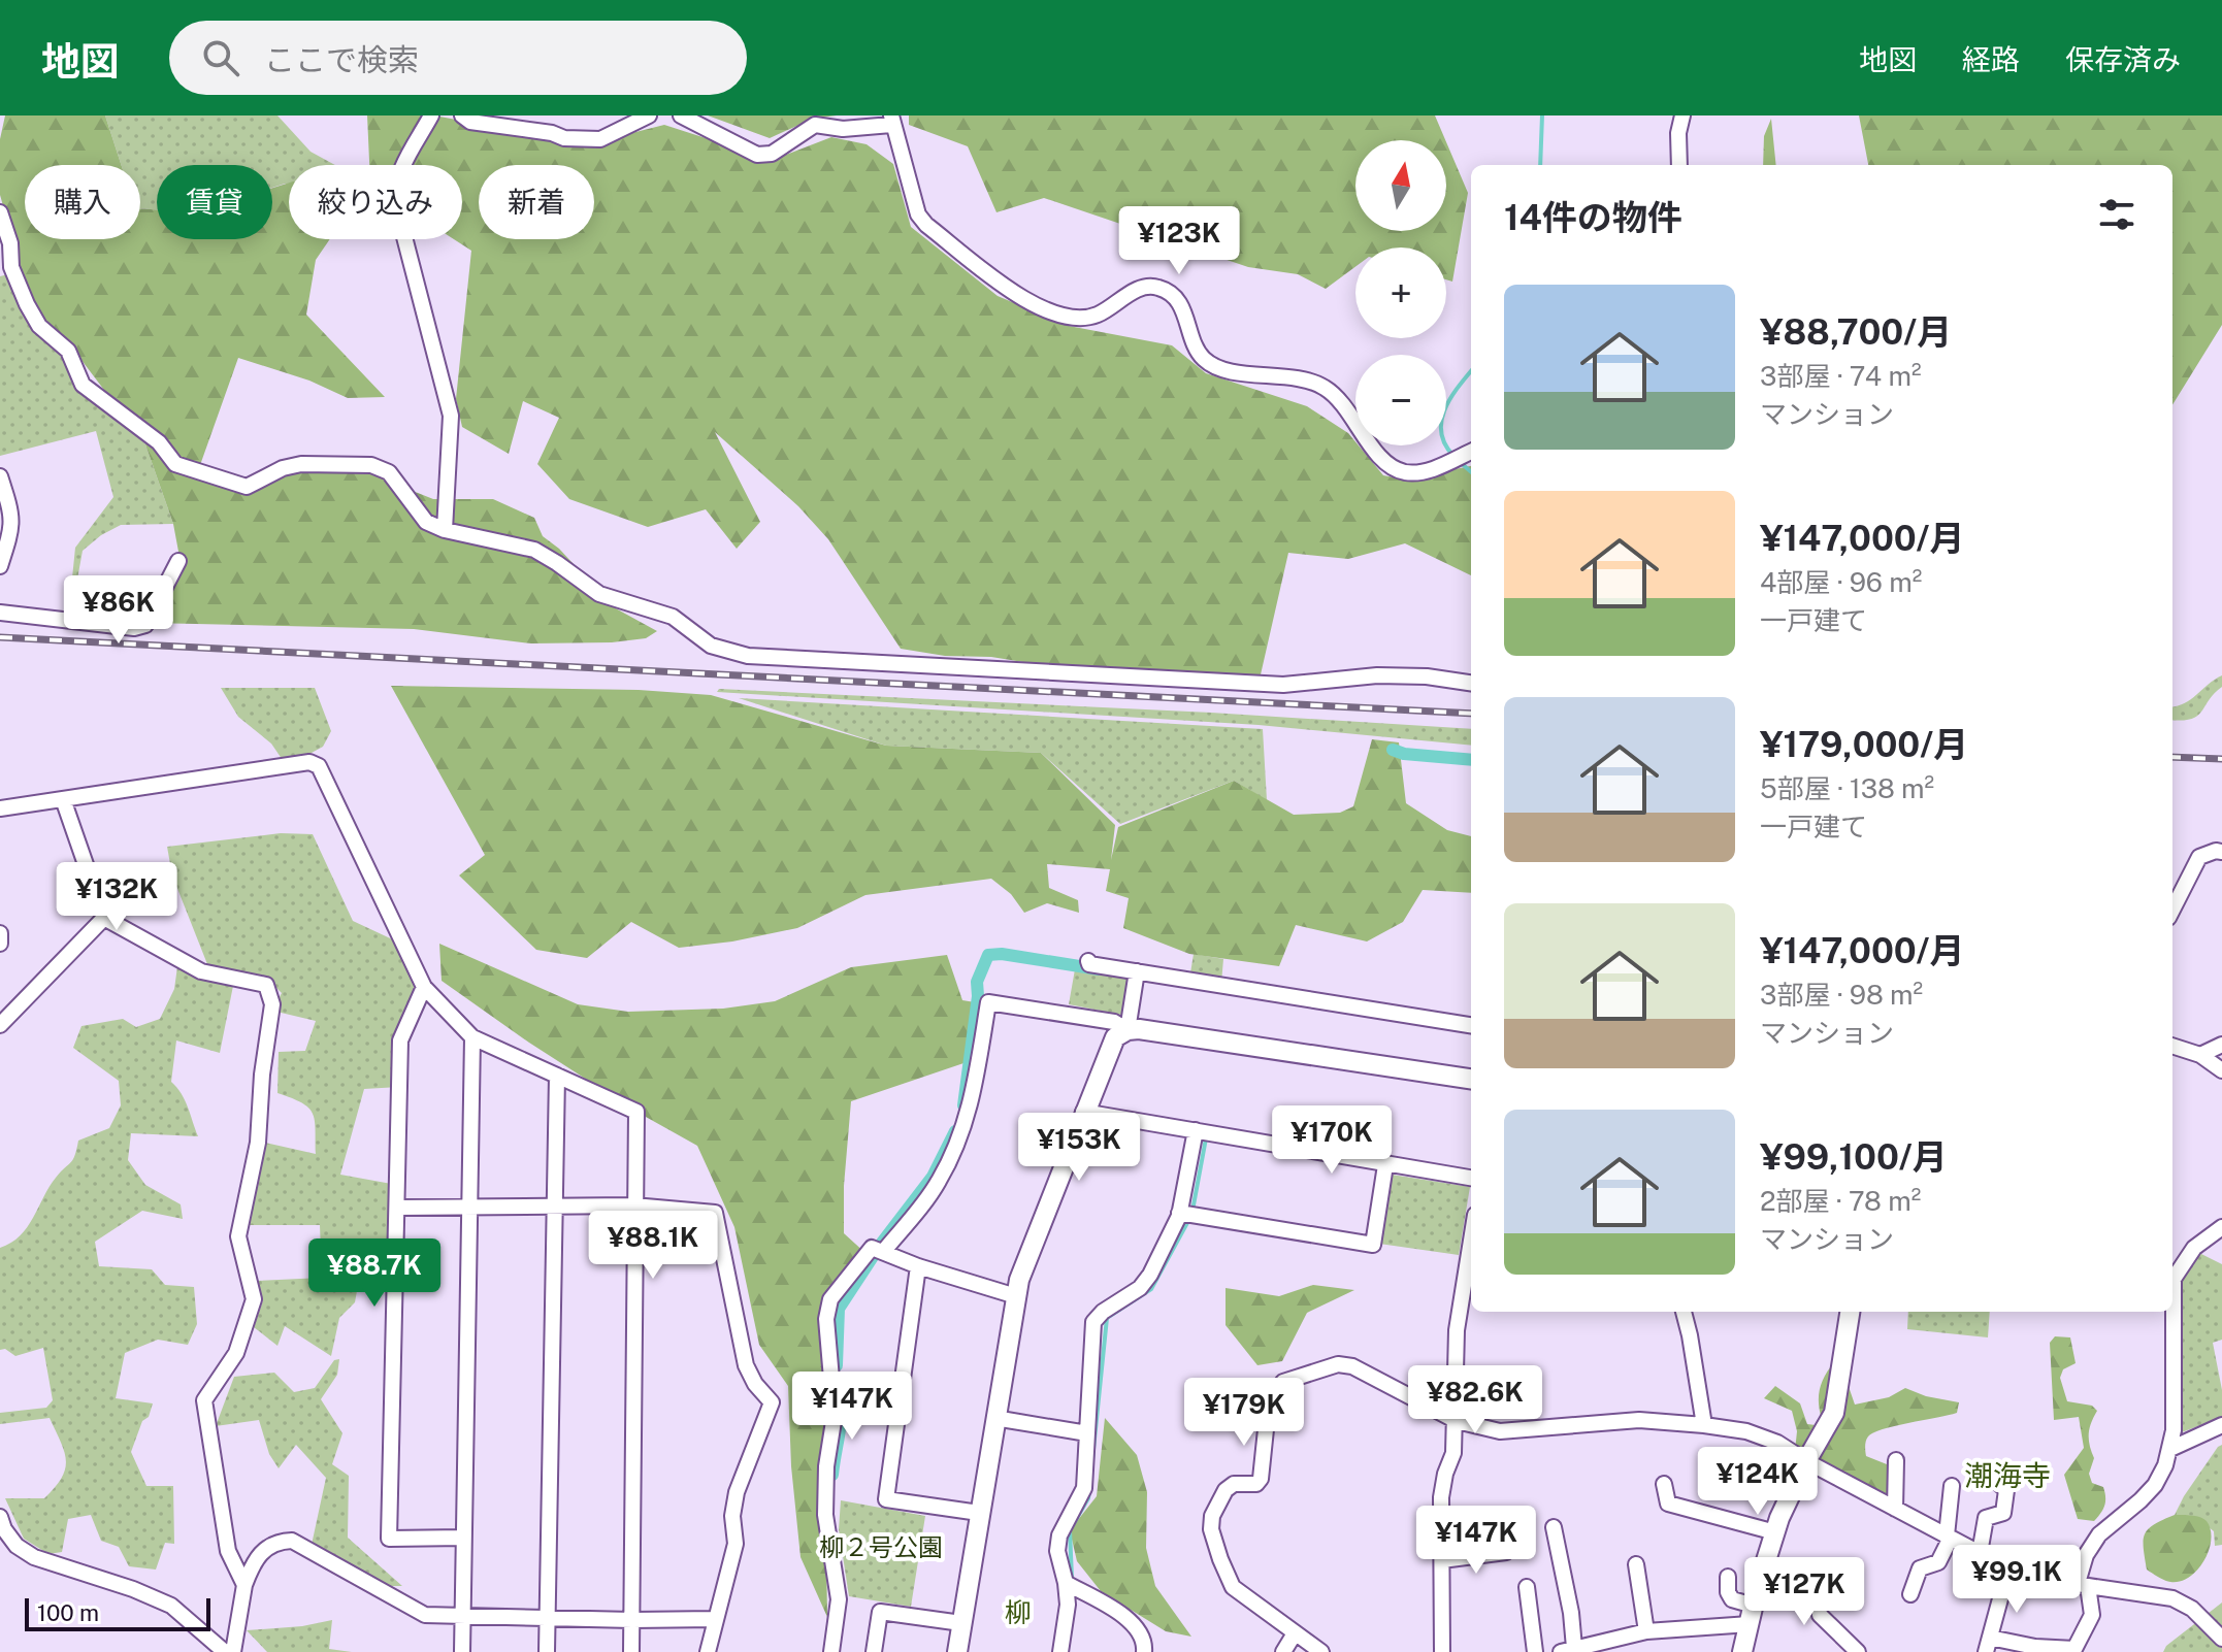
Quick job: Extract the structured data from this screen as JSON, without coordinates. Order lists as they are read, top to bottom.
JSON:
{
  "districts": ["潮海寺", "柳"],
  "parks": ["柳２号公園"],
  "scale_bar": "100 m",
  "north": "top",
  "page": {
    "header": "地図",
    "search": "ここで検索",
    "nav": ["地図", "経路", "保存済み"],
    "map_buttons": ["+", "−"],
    "chip": [
      "購入",
      "賃貸",
      "絞り込み",
      "新着"
    ],
    "heading": "14件の物件",
    "price": [
      "¥123K",
      "¥86K",
      "¥132K",
      "¥170K",
      "¥153K",
      "¥88.1K",
      "¥88.7K",
      "¥82.6K",
      "¥147K",
      "¥179K",
      "¥124K",
      "¥147K",
      "¥99.1K",
      "¥127K"
    ],
    "list": [
      {
        "name": "¥88,700/月",
        "note": "3部屋 · 74 m² · マンション"
      },
      {
        "name": "¥147,000/月",
        "note": "4部屋 · 96 m² · 一戸建て"
      },
      {
        "name": "¥179,000/月",
        "note": "5部屋 · 138 m² · 一戸建て"
      },
      {
        "name": "¥147,000/月",
        "note": "3部屋 · 98 m² · マンション"
      },
      {
        "name": "¥99,100/月",
        "note": "2部屋 · 78 m² · マンション"
      }
    ],
    "scale": "100 m"
  }
}
